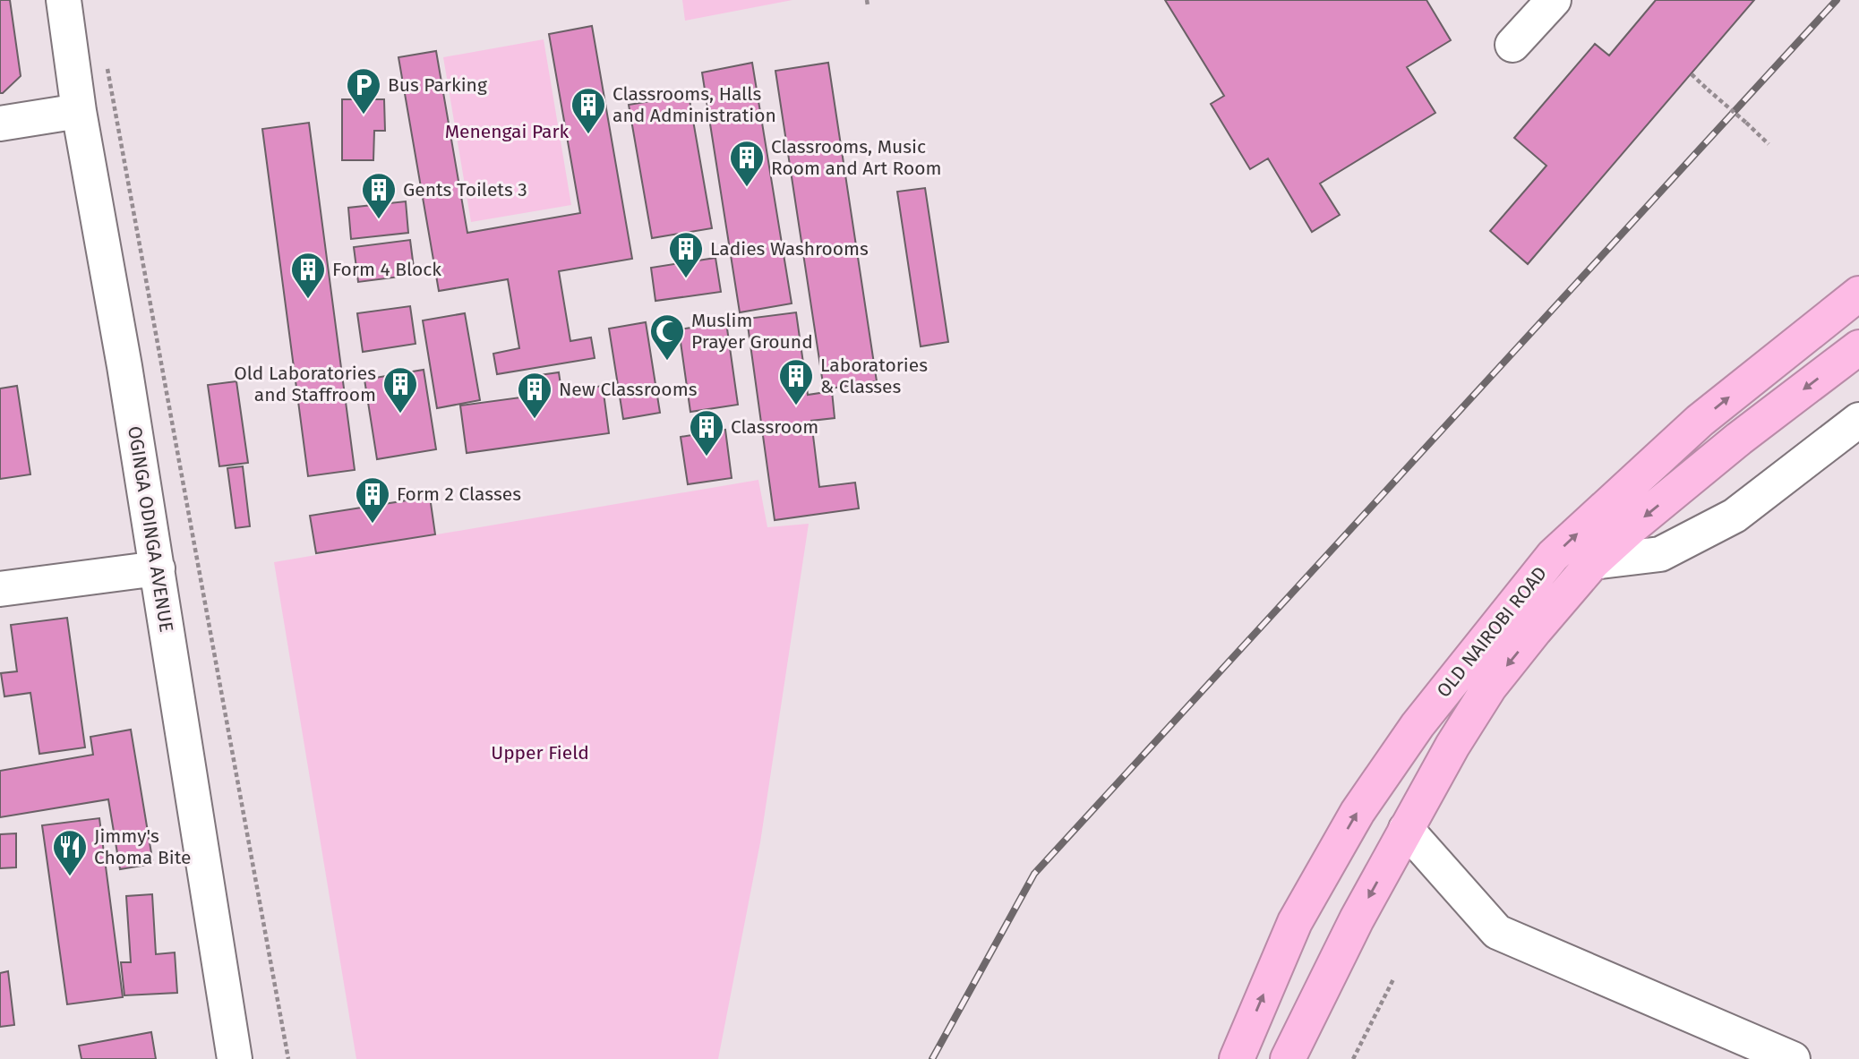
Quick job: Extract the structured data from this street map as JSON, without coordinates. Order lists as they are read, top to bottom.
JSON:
{
  "streets": {
    "highway": ["OLD NAIROBI ROAD"],
    "street": ["OGINGA ODINGA AVENUE"]
  },
  "parks": ["Menengai Park", "Upper Field"],
  "places": {
    "parking": ["Bus Parking"],
    "building": [
      "Classrooms, Halls and Administration",
      "Classrooms, Music Room and Art Room",
      "Gents Toilets 3",
      "Ladies Washrooms",
      "Form 4 Block",
      "Laboratories & Classes",
      "Old Laboratories and Staffroom",
      "New Classrooms",
      "Classroom",
      "Form 2 Classes"
    ],
    "mosque": ["Muslim Prayer Ground"],
    "restaurant": ["Jimmy's Choma Bite"]
  }
}
